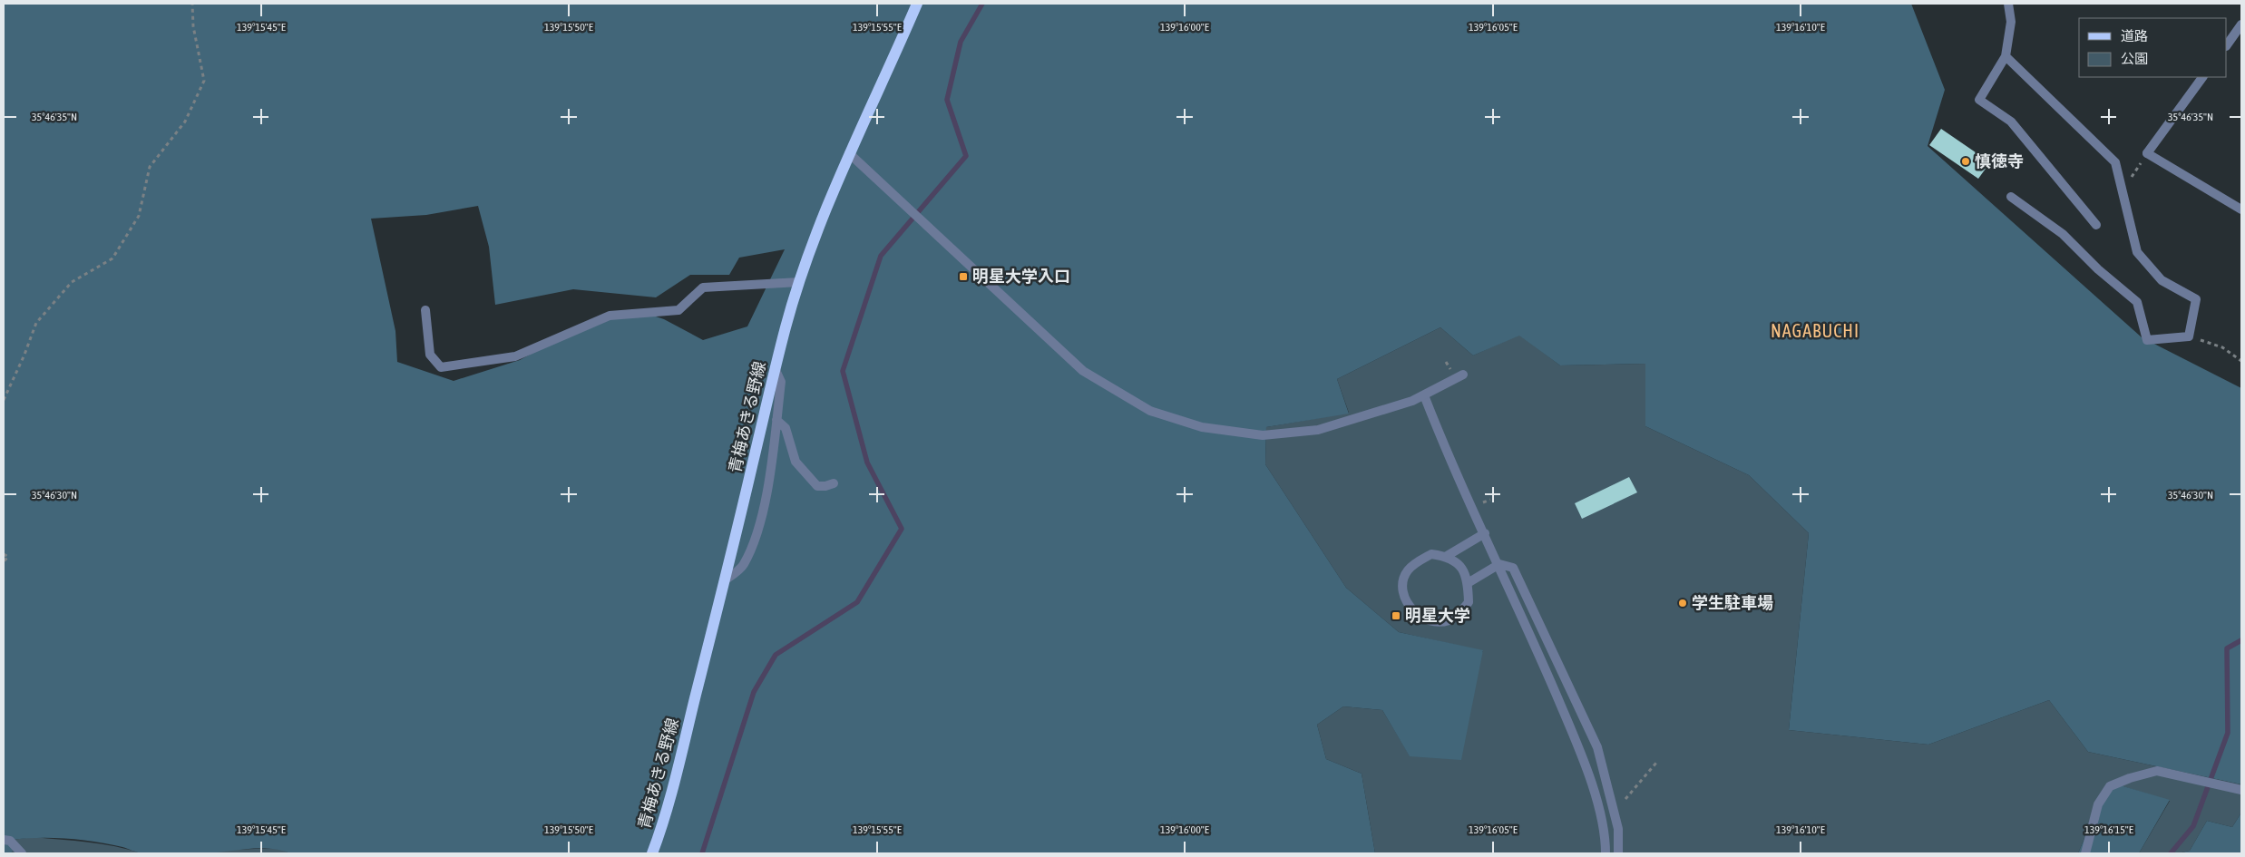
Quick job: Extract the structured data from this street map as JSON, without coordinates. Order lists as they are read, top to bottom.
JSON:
{
  "streets": {
    "main road": ["青梅あきる野線"]
  },
  "districts": ["NAGABUCHI"],
  "places": {
    "other": ["慎徳寺", "学生駐車場"],
    "transit": ["明星大学入口", "明星大学"]
  },
  "legend": ["道路", "公園"],
  "coordinates": [
    "139°15'45\"E",
    "139°15'50\"E",
    "139°15'55\"E",
    "139°16'00\"E",
    "139°16'05\"E",
    "139°16'10\"E",
    "35°46'35\"N",
    "35°46'30\"N",
    "139°16'15\"E"
  ]
}
